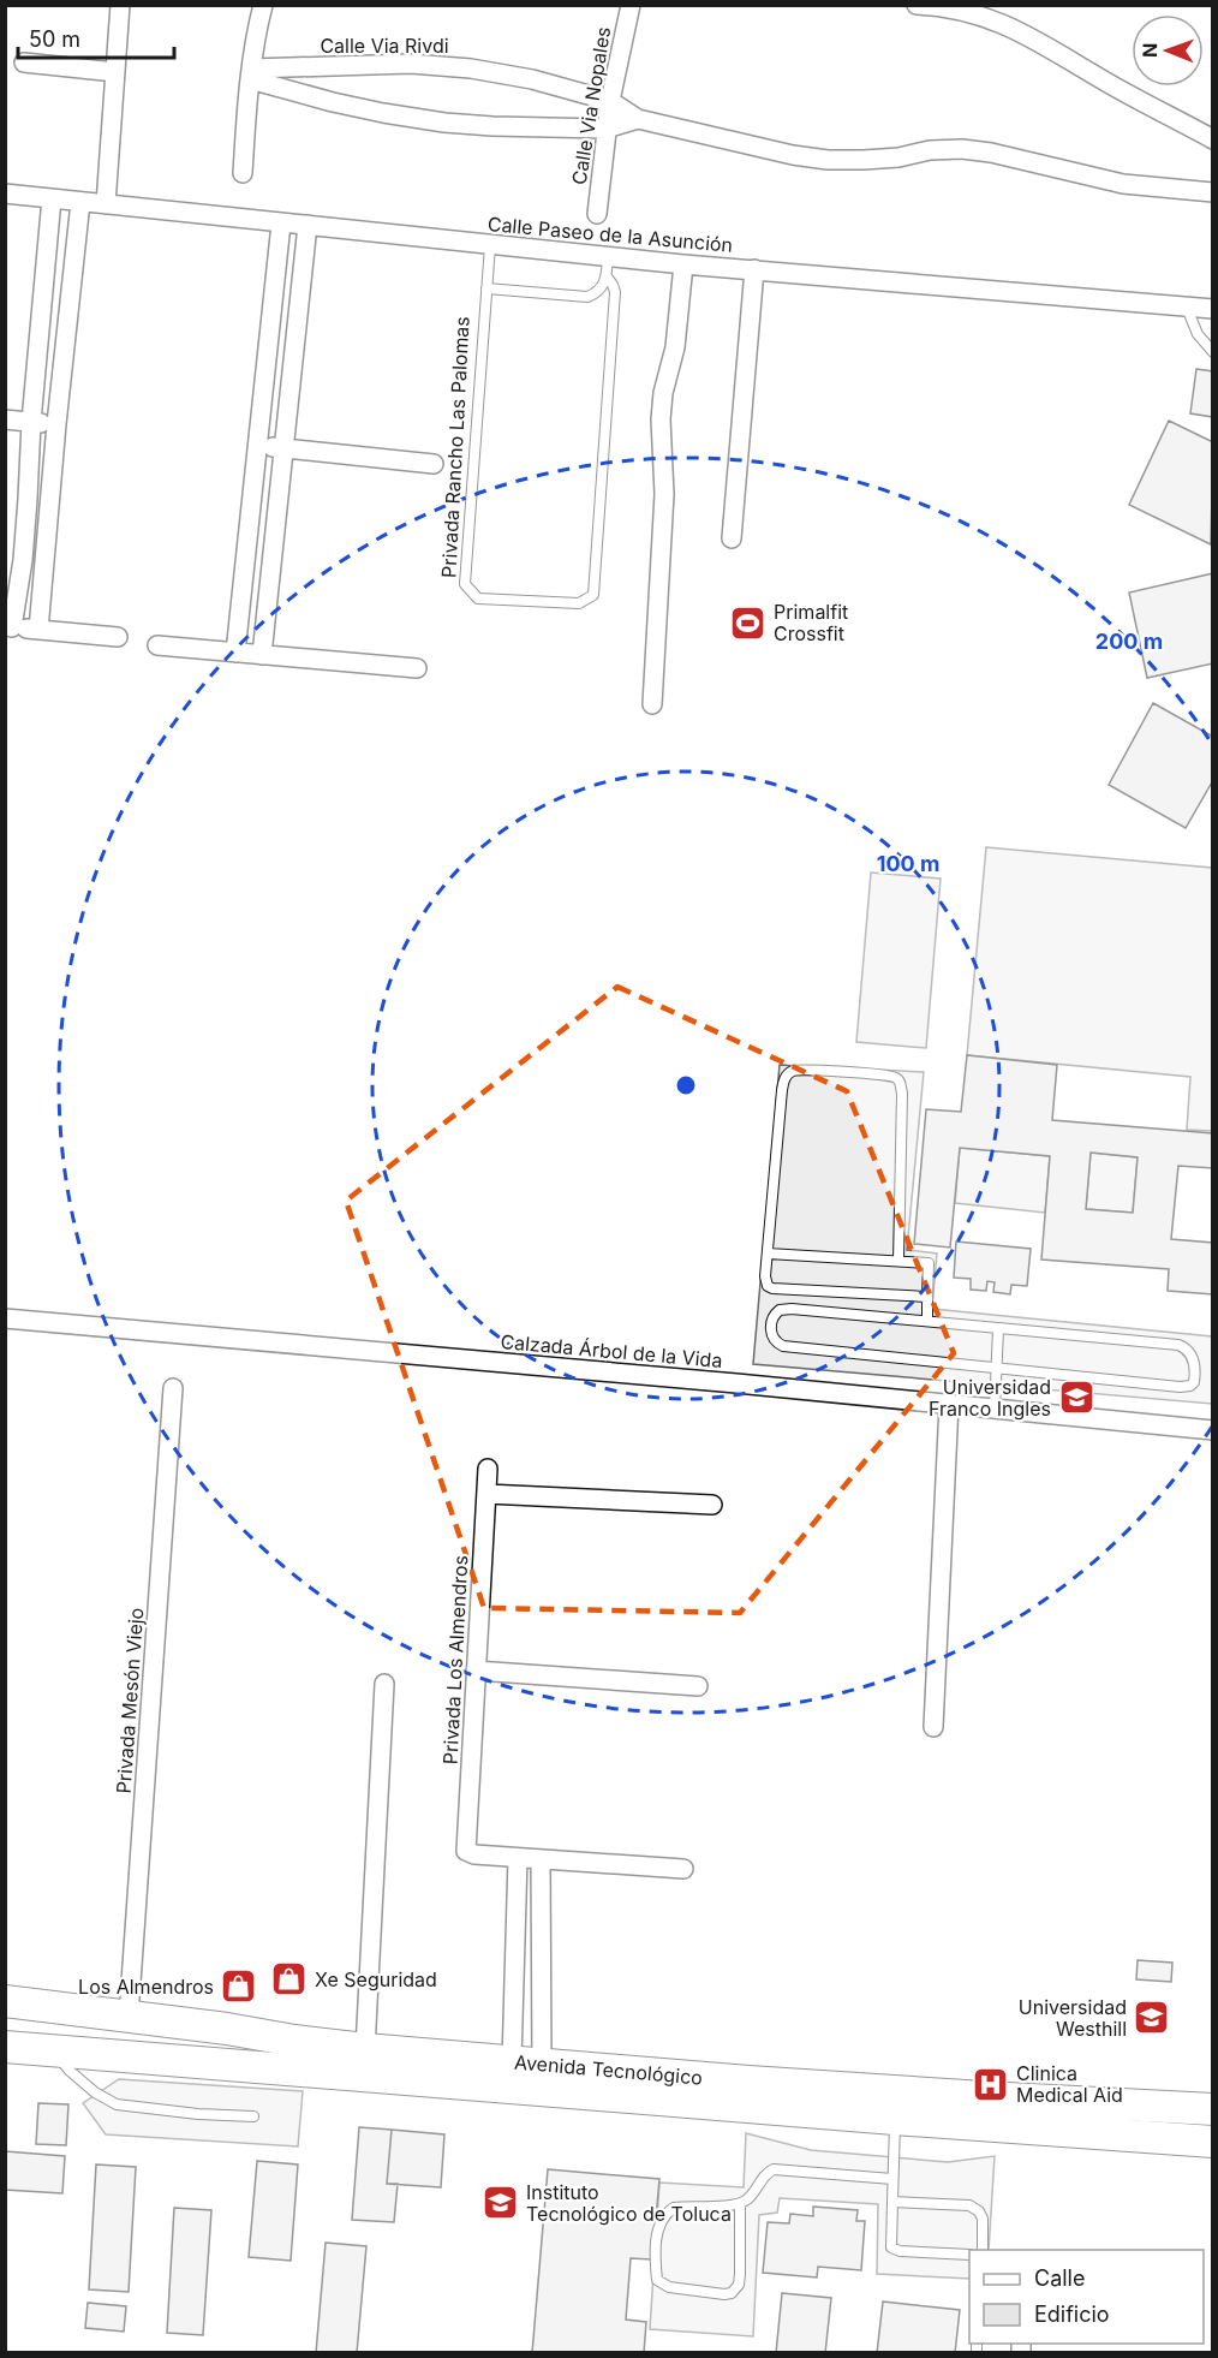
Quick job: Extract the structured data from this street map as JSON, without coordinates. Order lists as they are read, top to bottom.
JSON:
{
  "streets": {
    "main road": ["Avenida Tecnológico"],
    "street": [
      "Calle Via Rivdi",
      "Calle Via Nopales",
      "Calle Paseo de la Asunción",
      "Calzada Árbol de la Vida",
      "Privada Los Almendros",
      "Privada Mesón Viejo"
    ],
    "lane": ["Privada Rancho Las Palomas"]
  },
  "crossings": [
    ["Calle Via Rivdi", "Calle Via Nopales"],
    ["Calle Paseo de la Asunción", "Privada Rancho Las Palomas"],
    ["Privada Mesón Viejo", "Avenida Tecnológico"]
  ],
  "places": {
    "sports": ["Primalfit Crossfit"],
    "school or university": ["Universidad Franco Ingles", "Universidad Westhill", "Instituto Tecnológico de Toluca"],
    "shop": ["Xe Seguridad", "Los Almendros"],
    "hospital": ["Clinica Medical Aid"]
  },
  "legend": ["Calle", "Edificio"],
  "scale_bar": "50 m",
  "north": "left",
  "rings": ["200 m", "100 m"]
}
